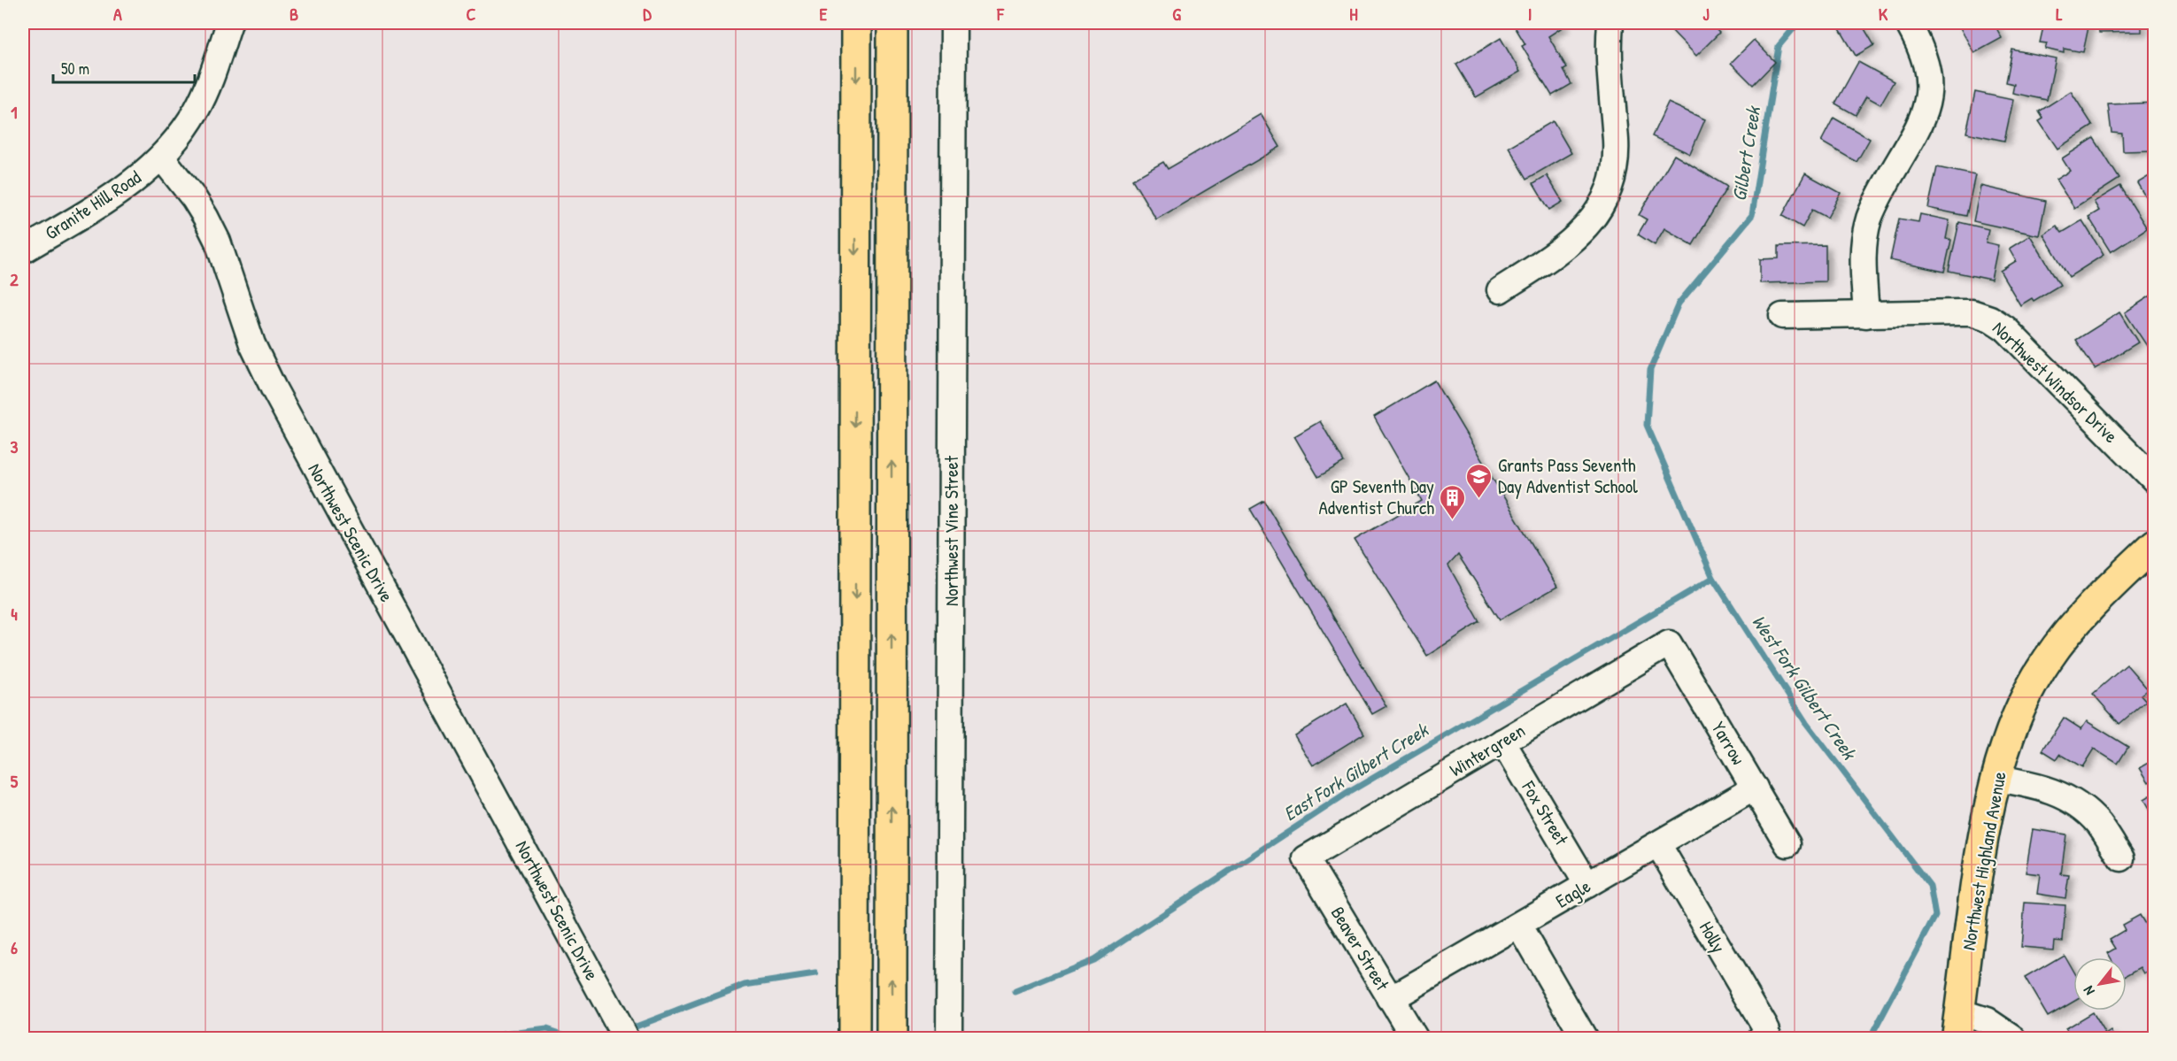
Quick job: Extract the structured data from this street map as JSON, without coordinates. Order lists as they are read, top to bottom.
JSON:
{
  "streets": {
    "main road": ["Northwest Highland Avenue"],
    "street": [
      "Granite Hill Road",
      "Northwest Windsor Drive",
      "Northwest Vine Street",
      "Northwest Scenic Drive",
      "Yarrow",
      "Wintergreen",
      "Fox Street",
      "Eagle",
      "Holly",
      "Beaver Street"
    ]
  },
  "crossings": [
    ["Granite Hill Road", "Northwest Scenic Drive"],
    ["Yarrow", "Wintergreen"],
    ["Yarrow", "Eagle"],
    ["Wintergreen", "Fox Street"],
    ["Wintergreen", "Beaver Street"],
    ["Fox Street", "Eagle"],
    ["Eagle", "Holly"],
    ["Eagle", "Beaver Street"]
  ],
  "water": ["Gilbert Creek", "West Fork Gilbert Creek", "East Fork Gilbert Creek"],
  "places": {
    "school or university": ["Grants Pass Seventh Day Adventist School"],
    "building": ["GP Seventh Day Adventist Church"]
  },
  "scale_bar": "50 m",
  "north": "bottom left",
  "grid": {
    "columns": [
      "A",
      "B",
      "C",
      "D",
      "E",
      "F",
      "G",
      "H",
      "I",
      "J",
      "K",
      "L"
    ],
    "rows": [
      "1",
      "2",
      "3",
      "4",
      "5",
      "6"
    ]
  }
}
